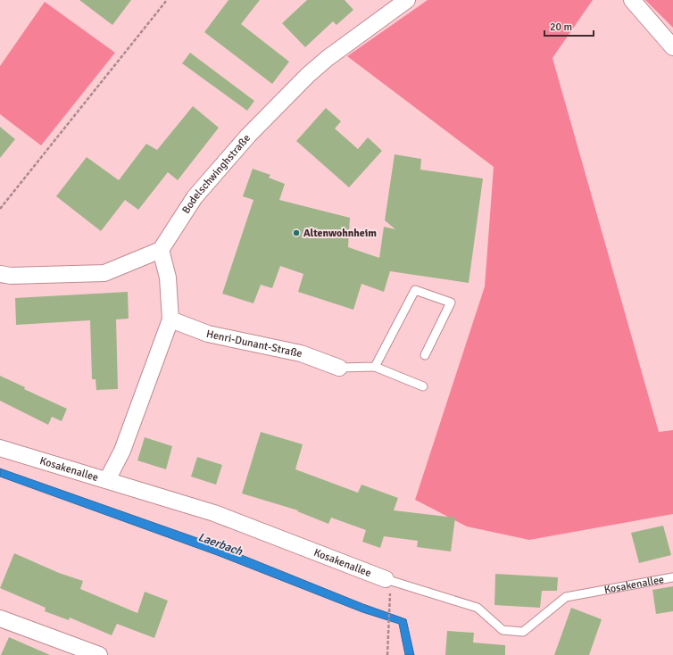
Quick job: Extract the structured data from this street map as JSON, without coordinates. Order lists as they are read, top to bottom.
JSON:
{
  "streets": {
    "street": ["Bodelschwinghstraße", "Henri-Dunant-Straße", "Kosakenallee"]
  },
  "water": ["Laerbach"],
  "places": ["Altenwohnheim"],
  "scale_bar": "20 m"
}
